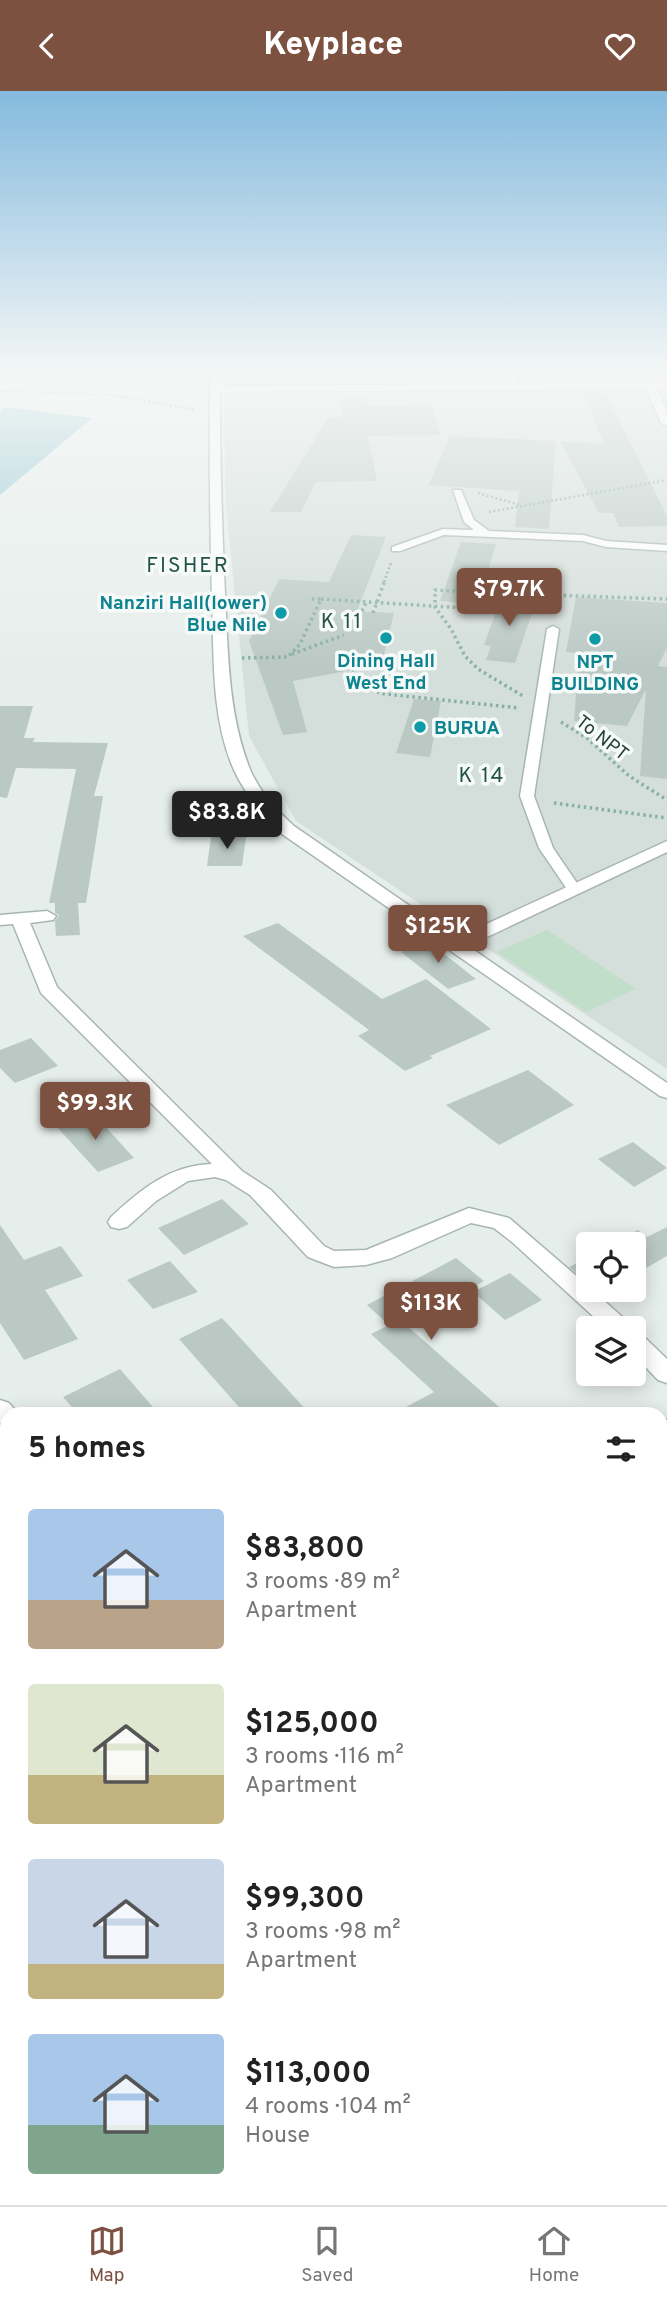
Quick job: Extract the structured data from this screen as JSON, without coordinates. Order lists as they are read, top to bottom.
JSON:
{
  "streets": {
    "path": ["To NPT"]
  },
  "districts": ["FISHER", "K 11", "K 14"],
  "places": [
    "Nanziri Hall(lower) Blue Nile",
    "Dining Hall West End",
    "NPT BUILDING",
    "BURUA"
  ],
  "page": {
    "header": "Keyplace",
    "price": [
      "$79.7K",
      "$83.8K",
      "$125K",
      "$99.3K",
      "$113K"
    ],
    "heading": "5 homes",
    "list": [
      {
        "name": "$83,800",
        "note": "3 rooms · 89 m² · Apartment"
      },
      {
        "name": "$125,000",
        "note": "3 rooms · 116 m² · Apartment"
      },
      {
        "name": "$99,300",
        "note": "3 rooms · 98 m² · Apartment"
      },
      {
        "name": "$113,000",
        "note": "4 rooms · 104 m² · House"
      }
    ],
    "tabs": ["Map", "Saved", "Home"]
  }
}
